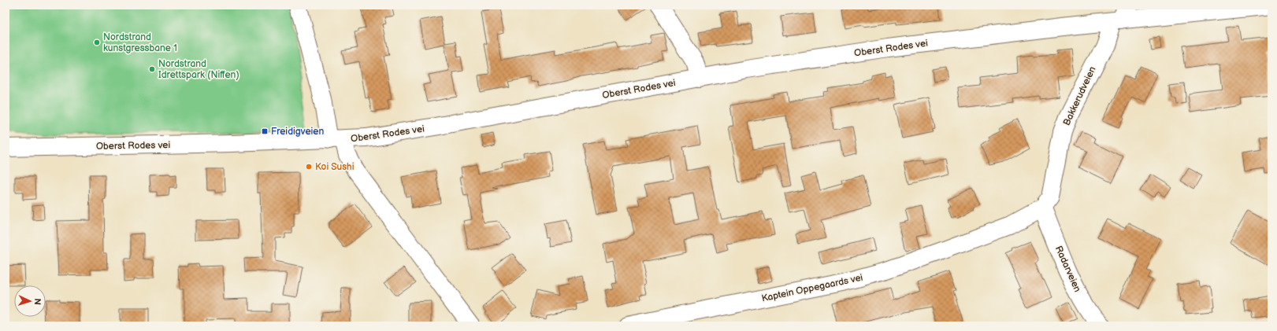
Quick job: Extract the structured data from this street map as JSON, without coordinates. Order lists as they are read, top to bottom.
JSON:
{
  "streets": {
    "street": [
      "Oberst Rodes vei",
      "Bakkerudveien",
      "Radarveien",
      "Kaptein Oppegaards vei"
    ]
  },
  "crossings": [
    ["Oberst Rodes vei", "Bakkerudveien"],
    ["Bakkerudveien", "Radarveien"],
    ["Bakkerudveien", "Kaptein Oppegaards vei"],
    ["Radarveien", "Kaptein Oppegaards vei"]
  ],
  "places": {
    "other": ["Nordstrand kunstgressbane 1", "Nordstrand Idrettspark (Niffen)", "Koi Sushi"],
    "transit": ["Freidigveien"]
  },
  "north": "right"
}
